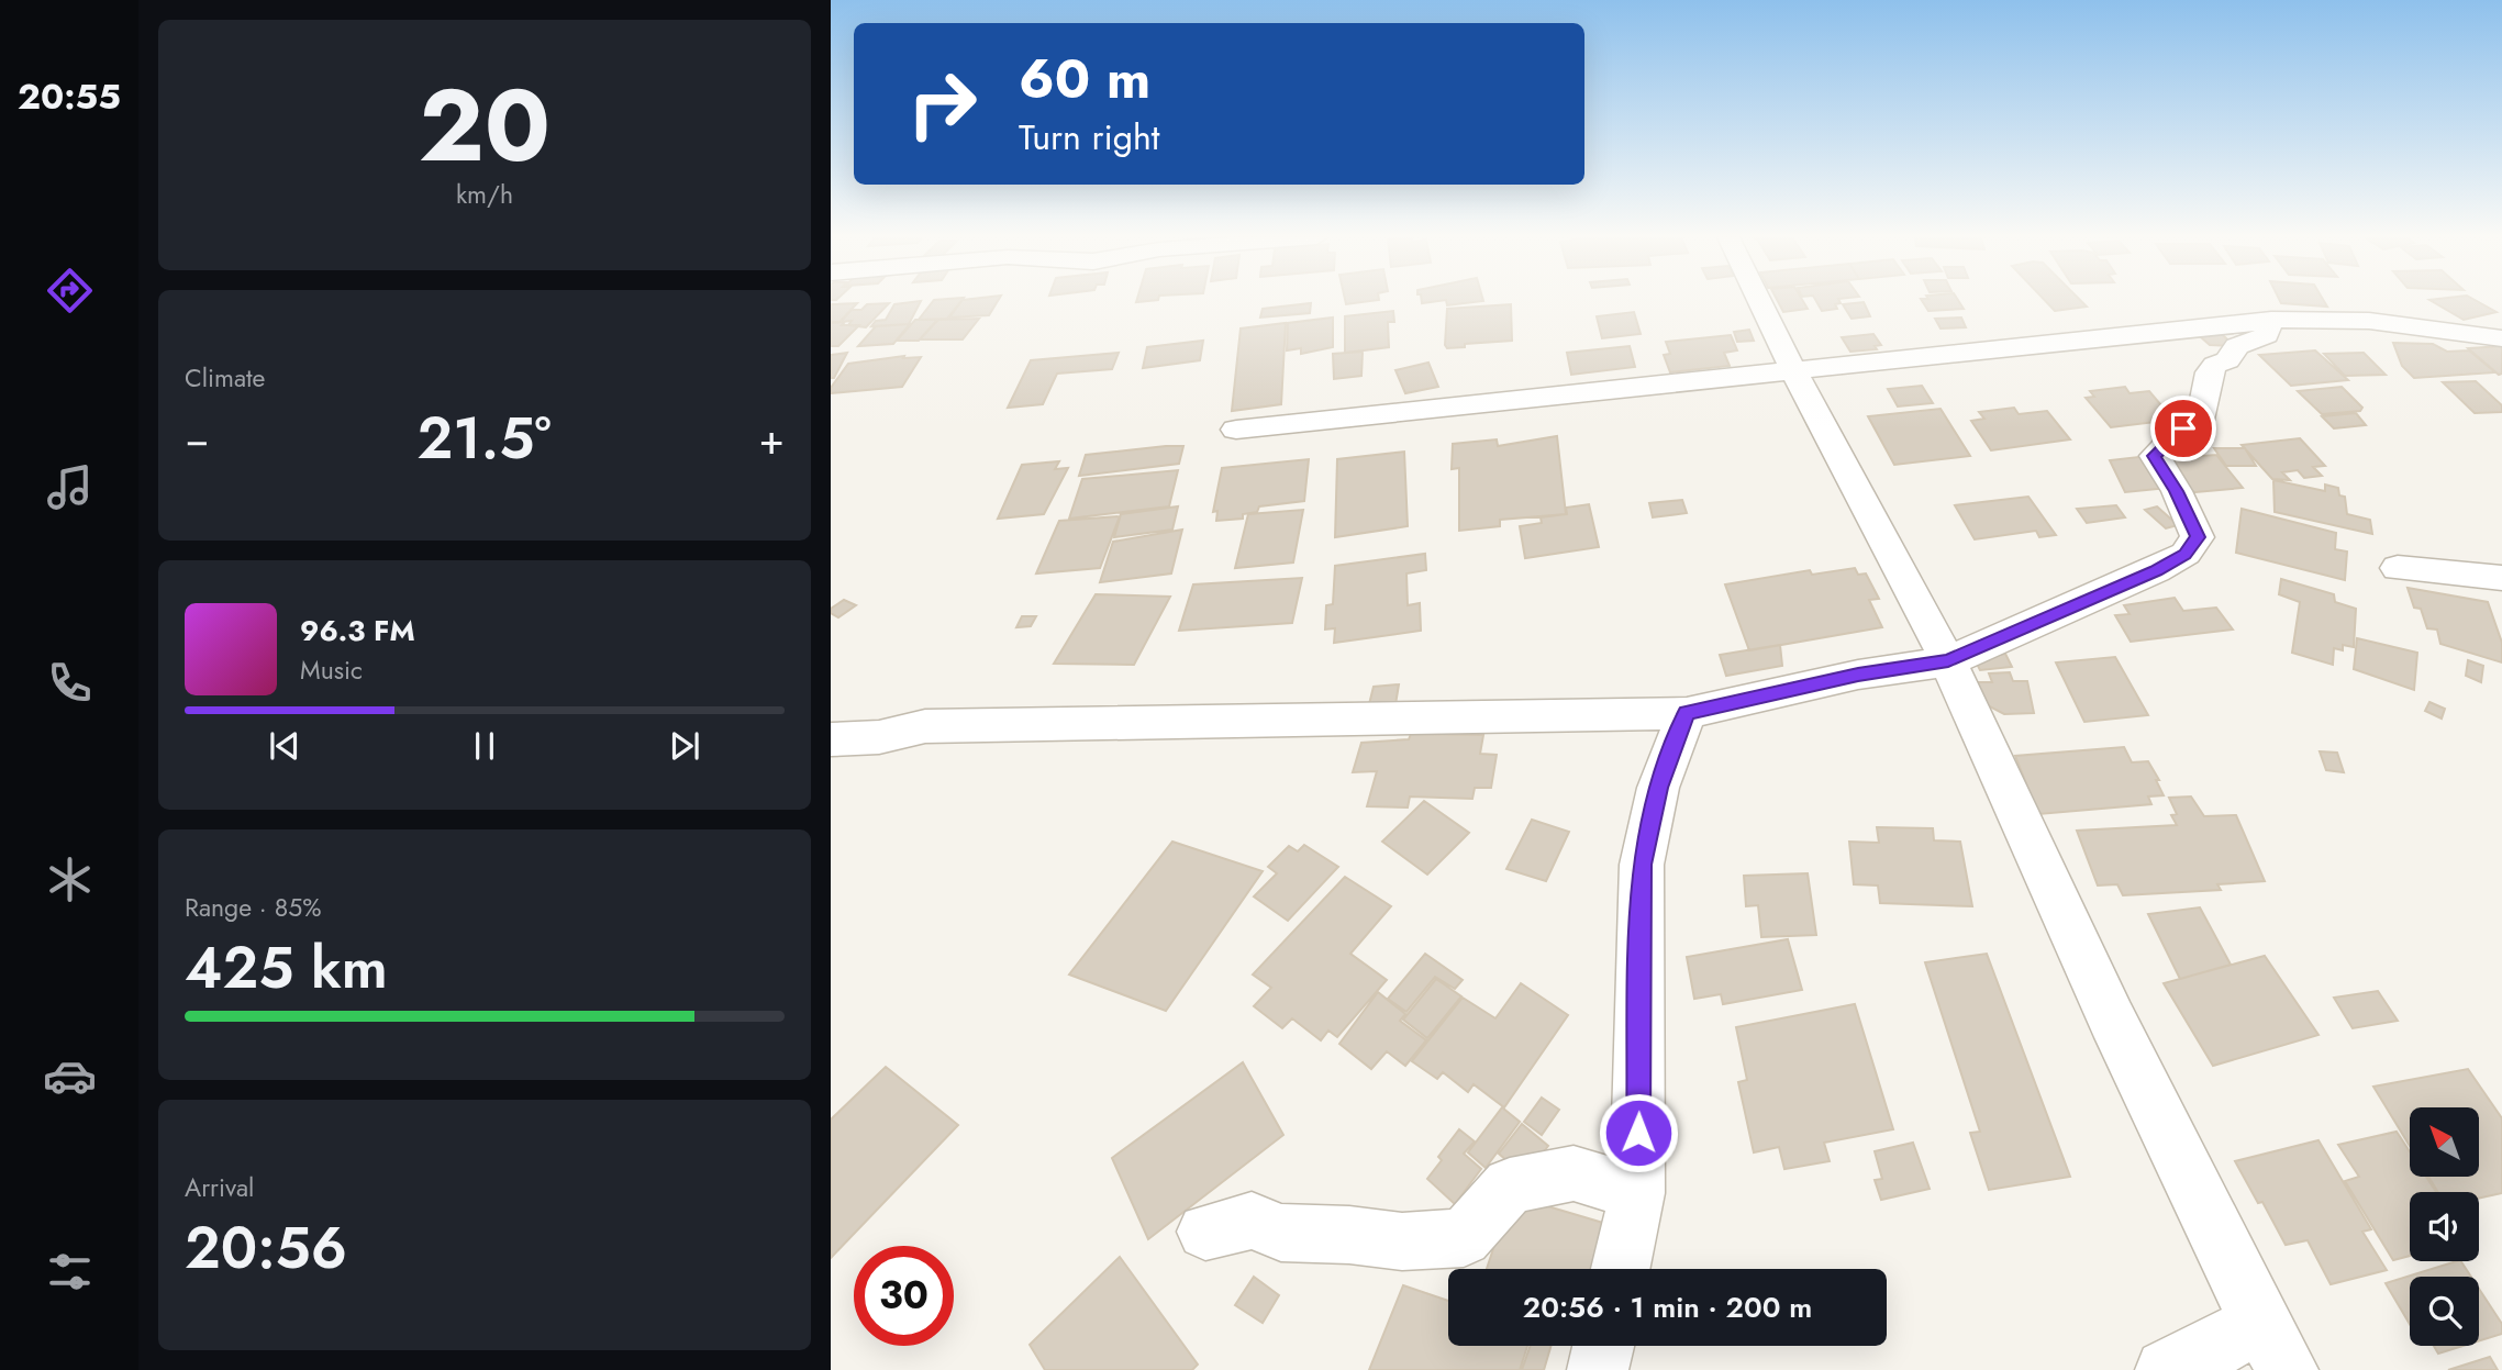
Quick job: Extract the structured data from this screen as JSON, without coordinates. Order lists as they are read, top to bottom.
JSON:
{
  "north": "top left",
  "page": {
    "tabs": "20:55",
    "tile": [
      ["20", "km/h"],
      "Climate",
      ["Range · 85%", "425 km"],
      ["Arrival", "20:56"]
    ],
    "turn": ["60 m", "Turn right"],
    "heat": ["−", "21.5°", "+"],
    "song": ["96.3 FM", "Music"],
    "limit": "30",
    "trip": "20:56 · 1 min · 200 m"
  }
}
